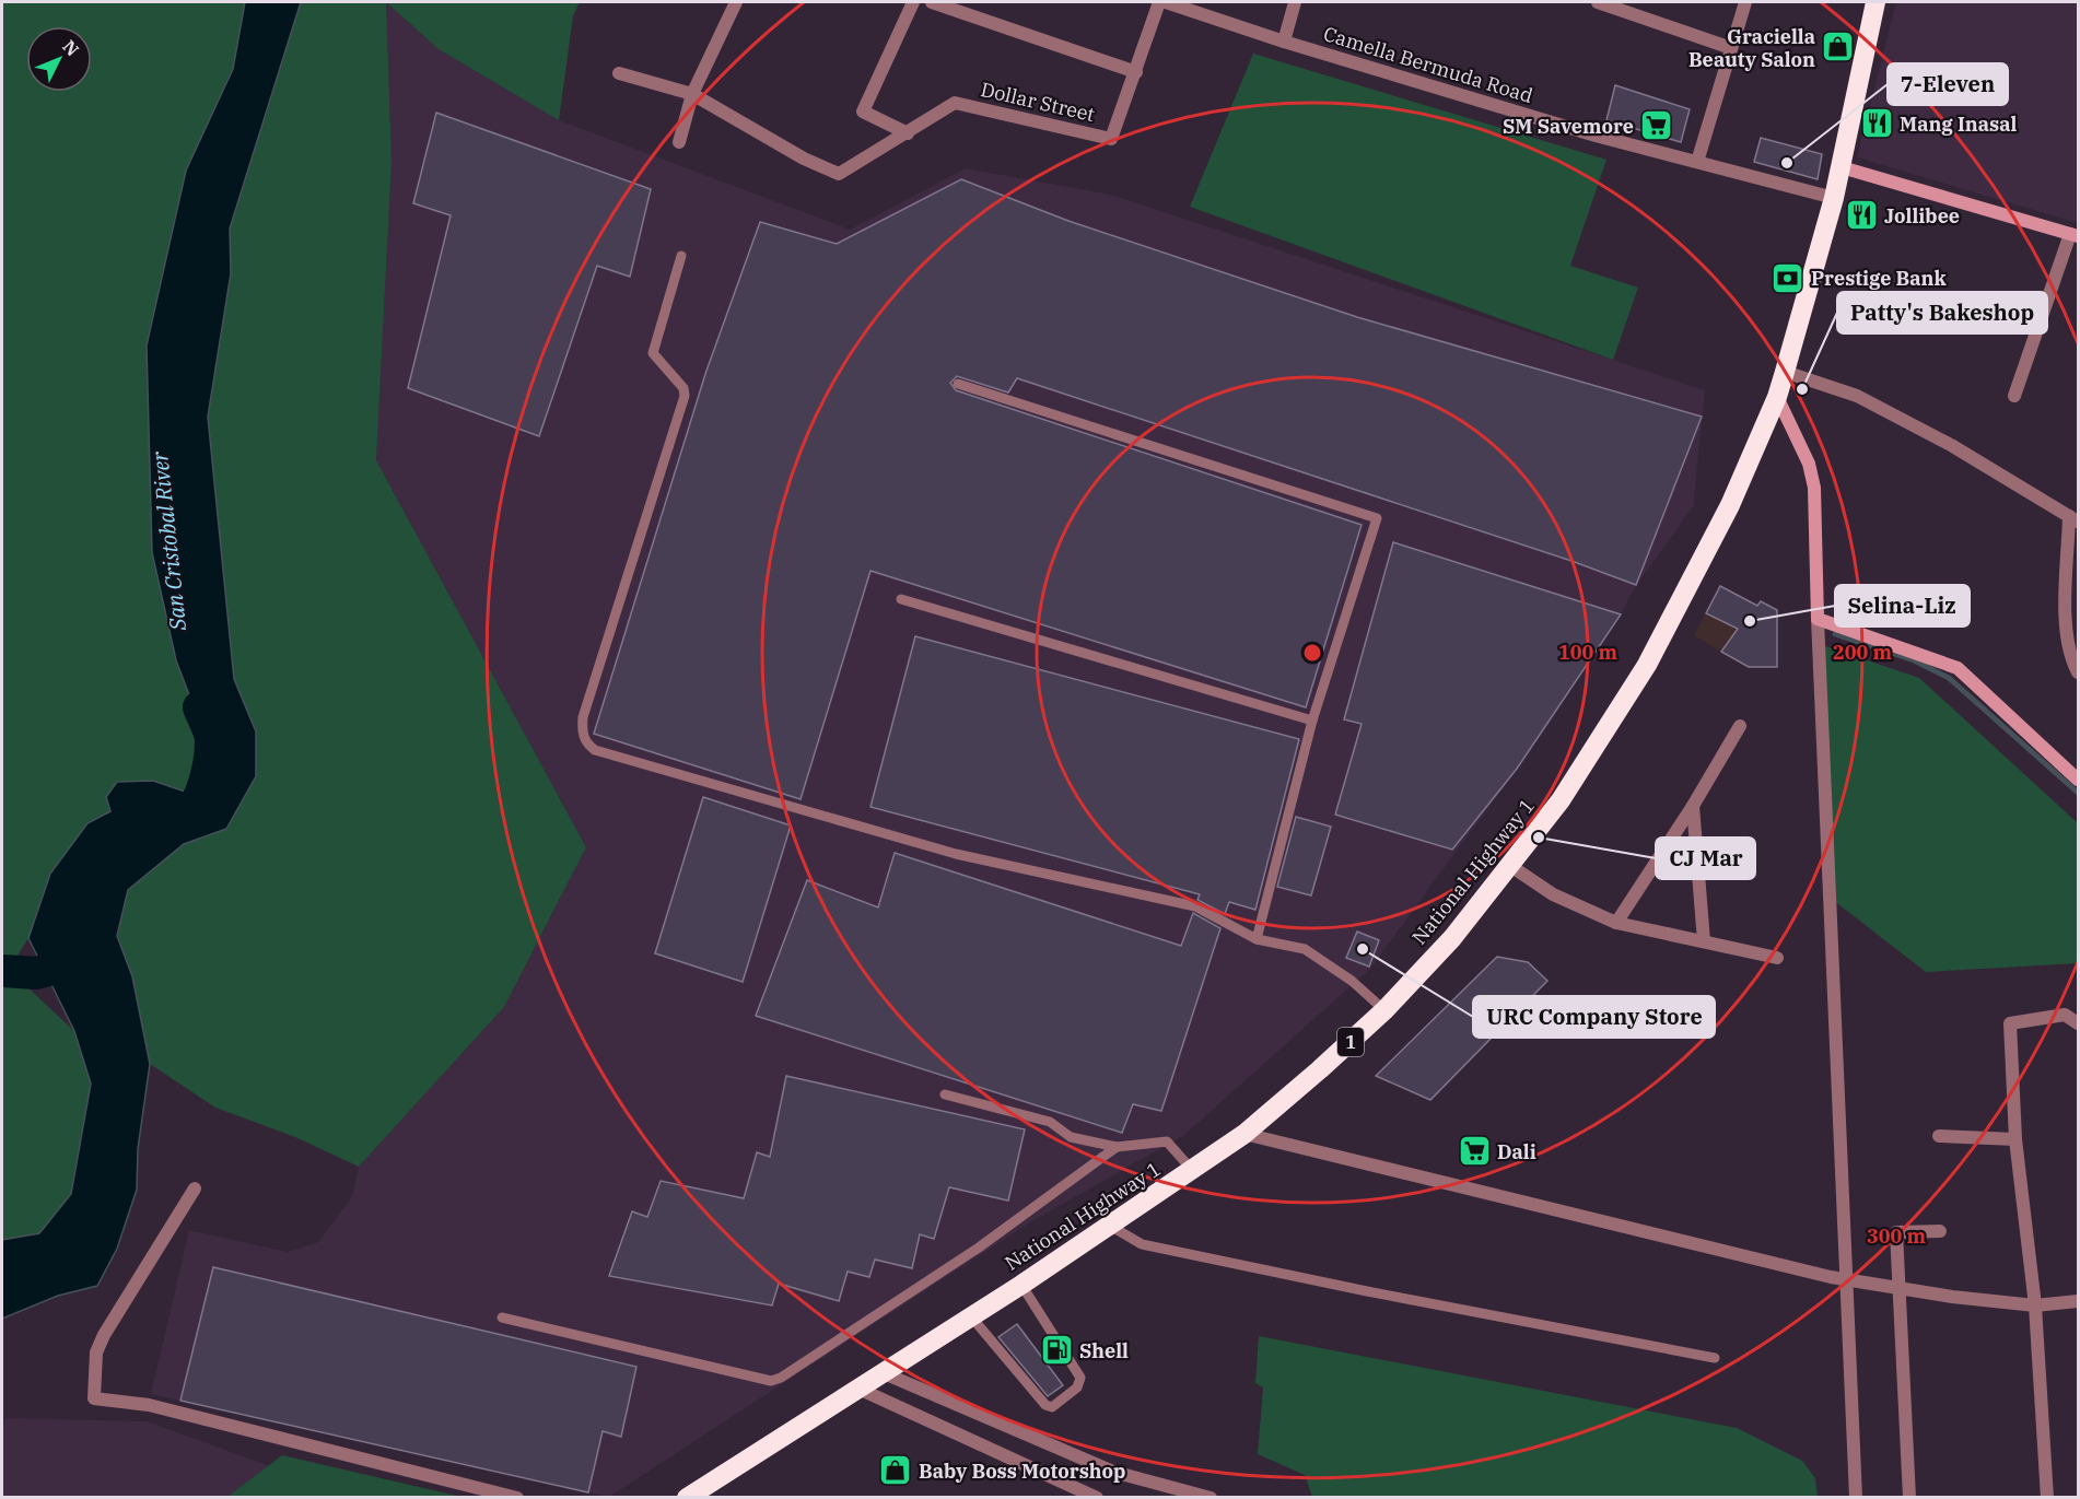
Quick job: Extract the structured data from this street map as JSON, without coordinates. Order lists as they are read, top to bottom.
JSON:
{
  "streets": {
    "highway": ["National Highway 1", "1"],
    "street": ["Camella Bermuda Road", "Dollar Street"]
  },
  "crossings": [
    ["Camella Bermuda Road", "National Highway 1"]
  ],
  "water": ["San Cristobal River"],
  "places": {
    "shop": ["Graciella Beauty Salon", "Baby Boss Motorshop"],
    "restaurant": ["Mang Inasal", "Jollibee"],
    "supermarket": ["SM Savemore", "Dali"],
    "other": [
      "7-Eleven",
      "Patty's Bakeshop",
      "Selina-Liz",
      "CJ Mar",
      "URC Company Store"
    ],
    "bank": ["Prestige Bank"],
    "fuel station": ["Shell"]
  },
  "north": "top right",
  "rings": ["100 m", "200 m", "300 m"]
}
